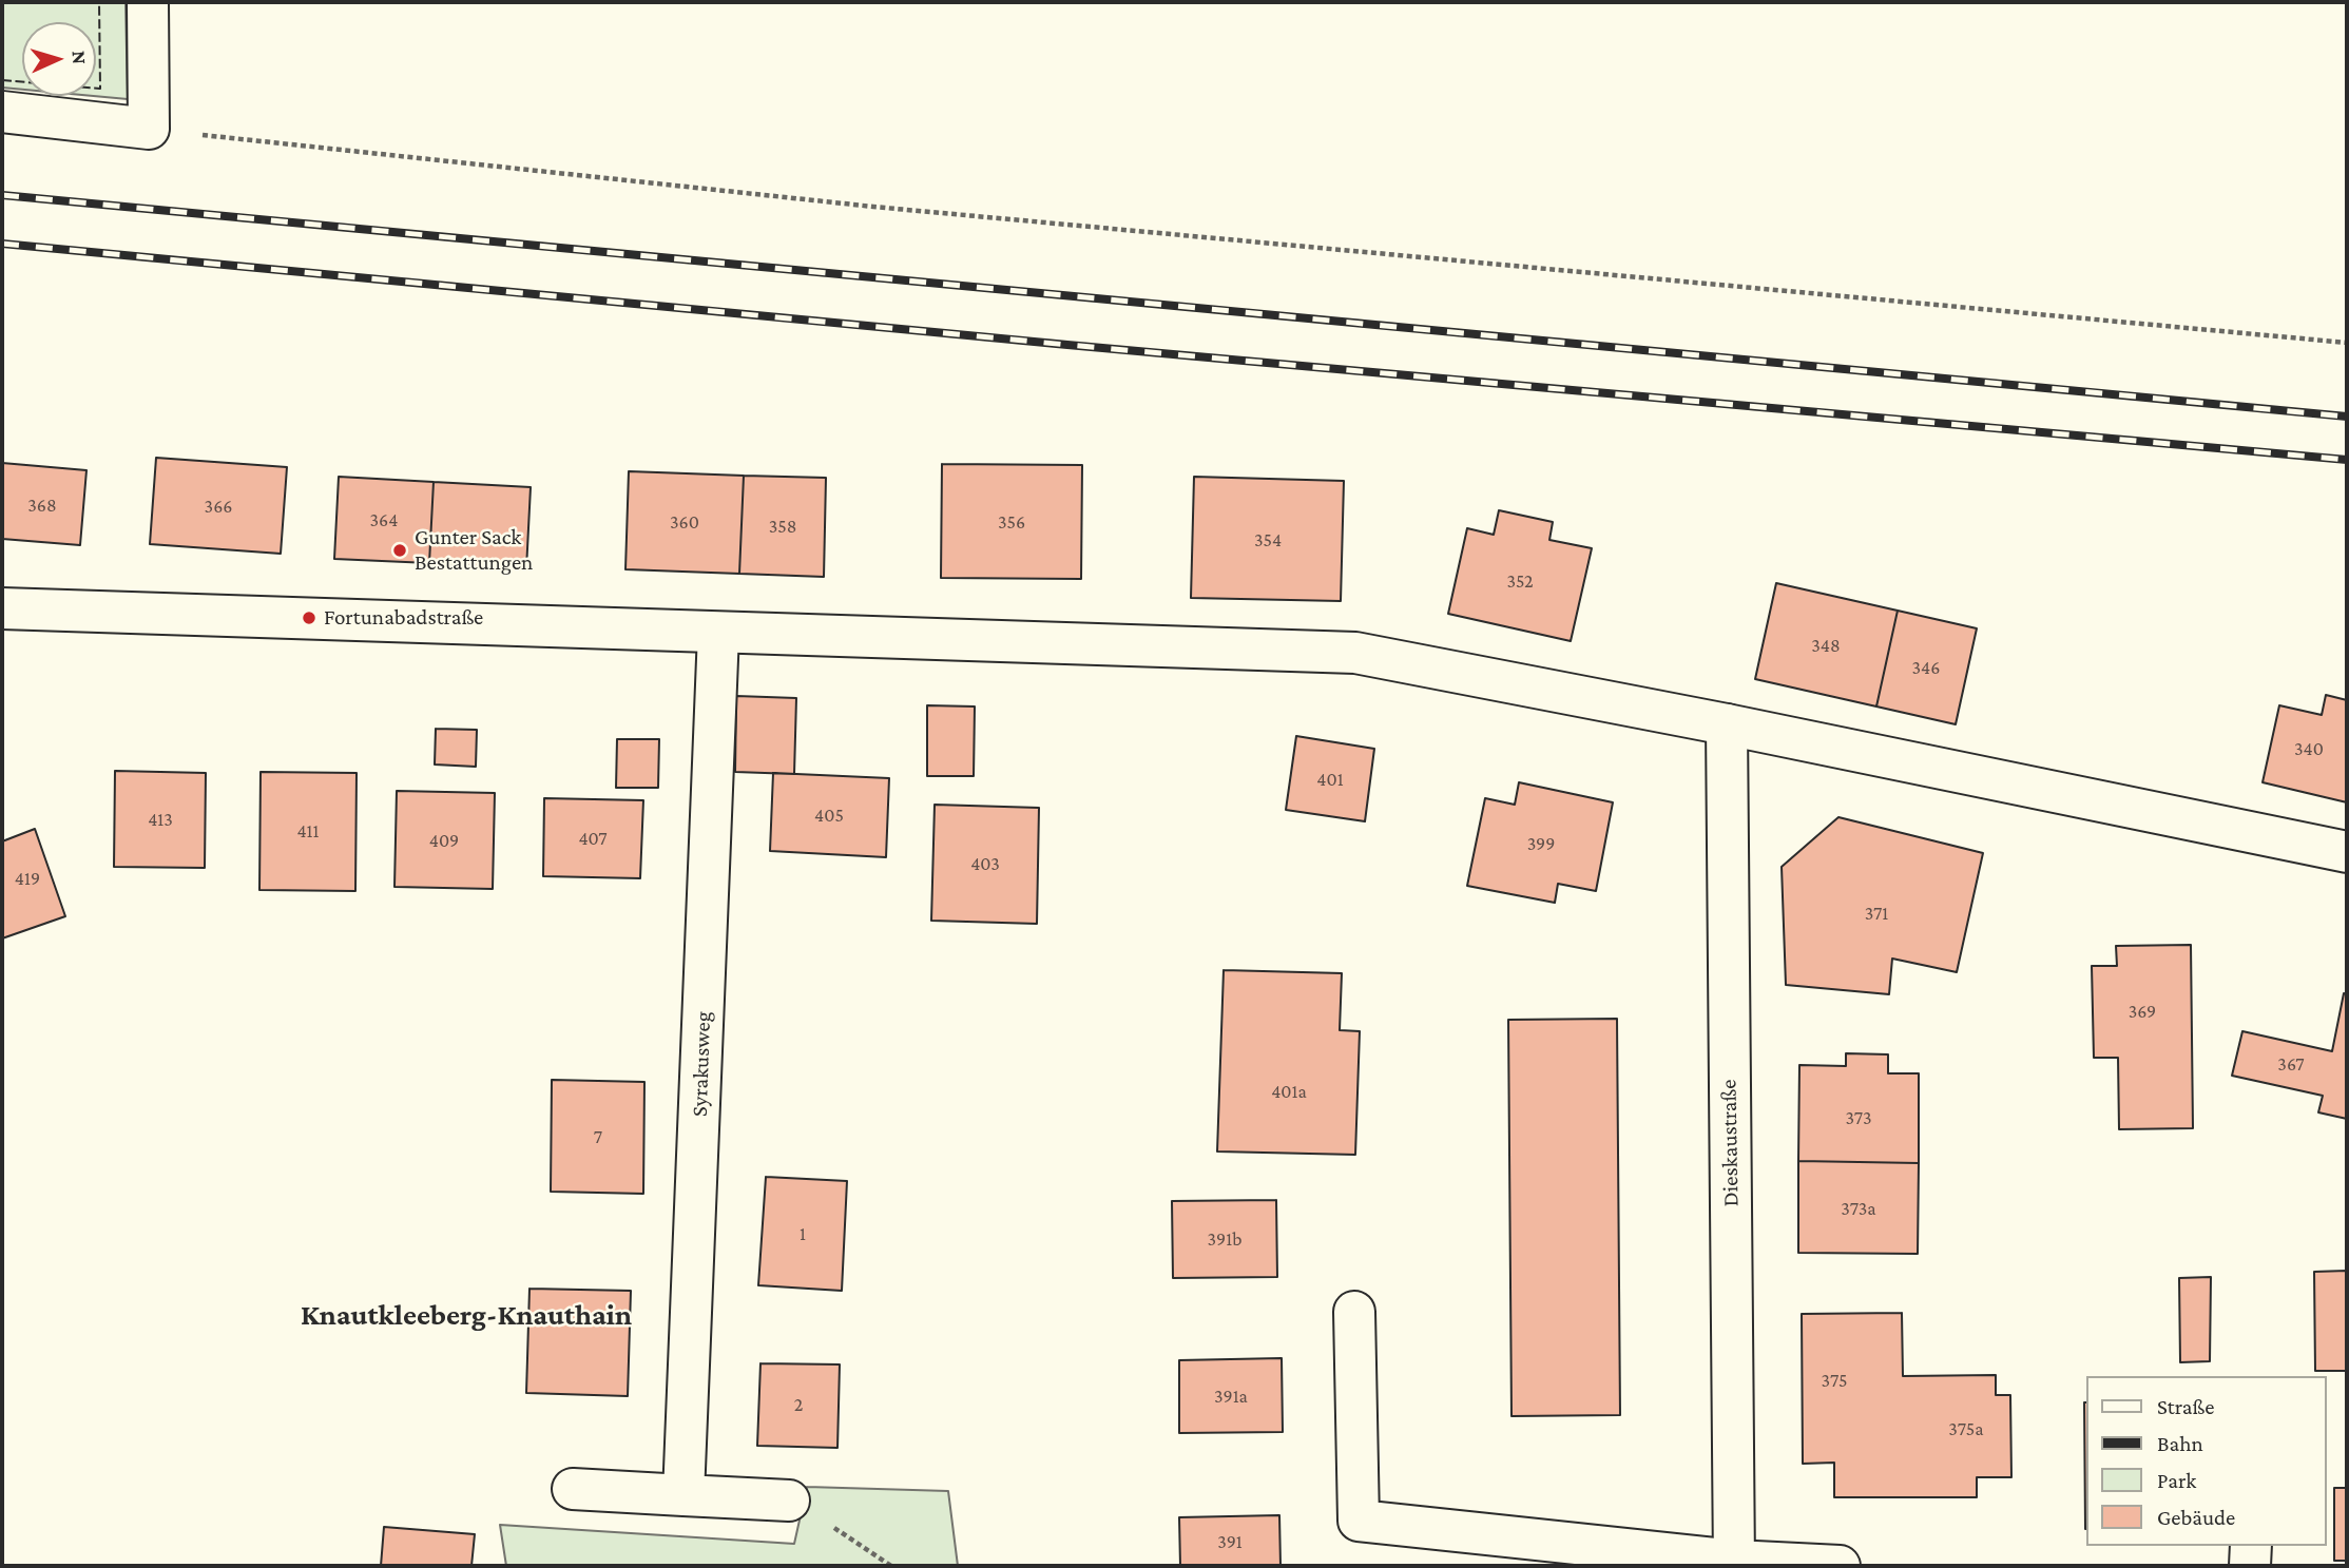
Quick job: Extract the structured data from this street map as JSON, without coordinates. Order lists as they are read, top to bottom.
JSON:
{
  "streets": {
    "street": ["Syrakusweg", "Dieskaustraße"]
  },
  "districts": ["Knautkleeberg-Knauthain"],
  "places": ["Gunter Sack Bestattungen", "Fortunabadstraße"],
  "house_numbers": [
    "368",
    "366",
    "364",
    "360",
    "356",
    "358",
    "354",
    "352",
    "348",
    "346",
    "340",
    "401",
    "405",
    "413",
    "411",
    "407",
    "409",
    "399",
    "403",
    "419",
    "371",
    "369",
    "367",
    "401a",
    "373",
    "7",
    "373a",
    "1",
    "391b",
    "375",
    "391a",
    "2",
    "375a",
    "391"
  ],
  "legend": [
    "Straße",
    "Bahn",
    "Park",
    "Gebäude"
  ],
  "north": "right"
}
